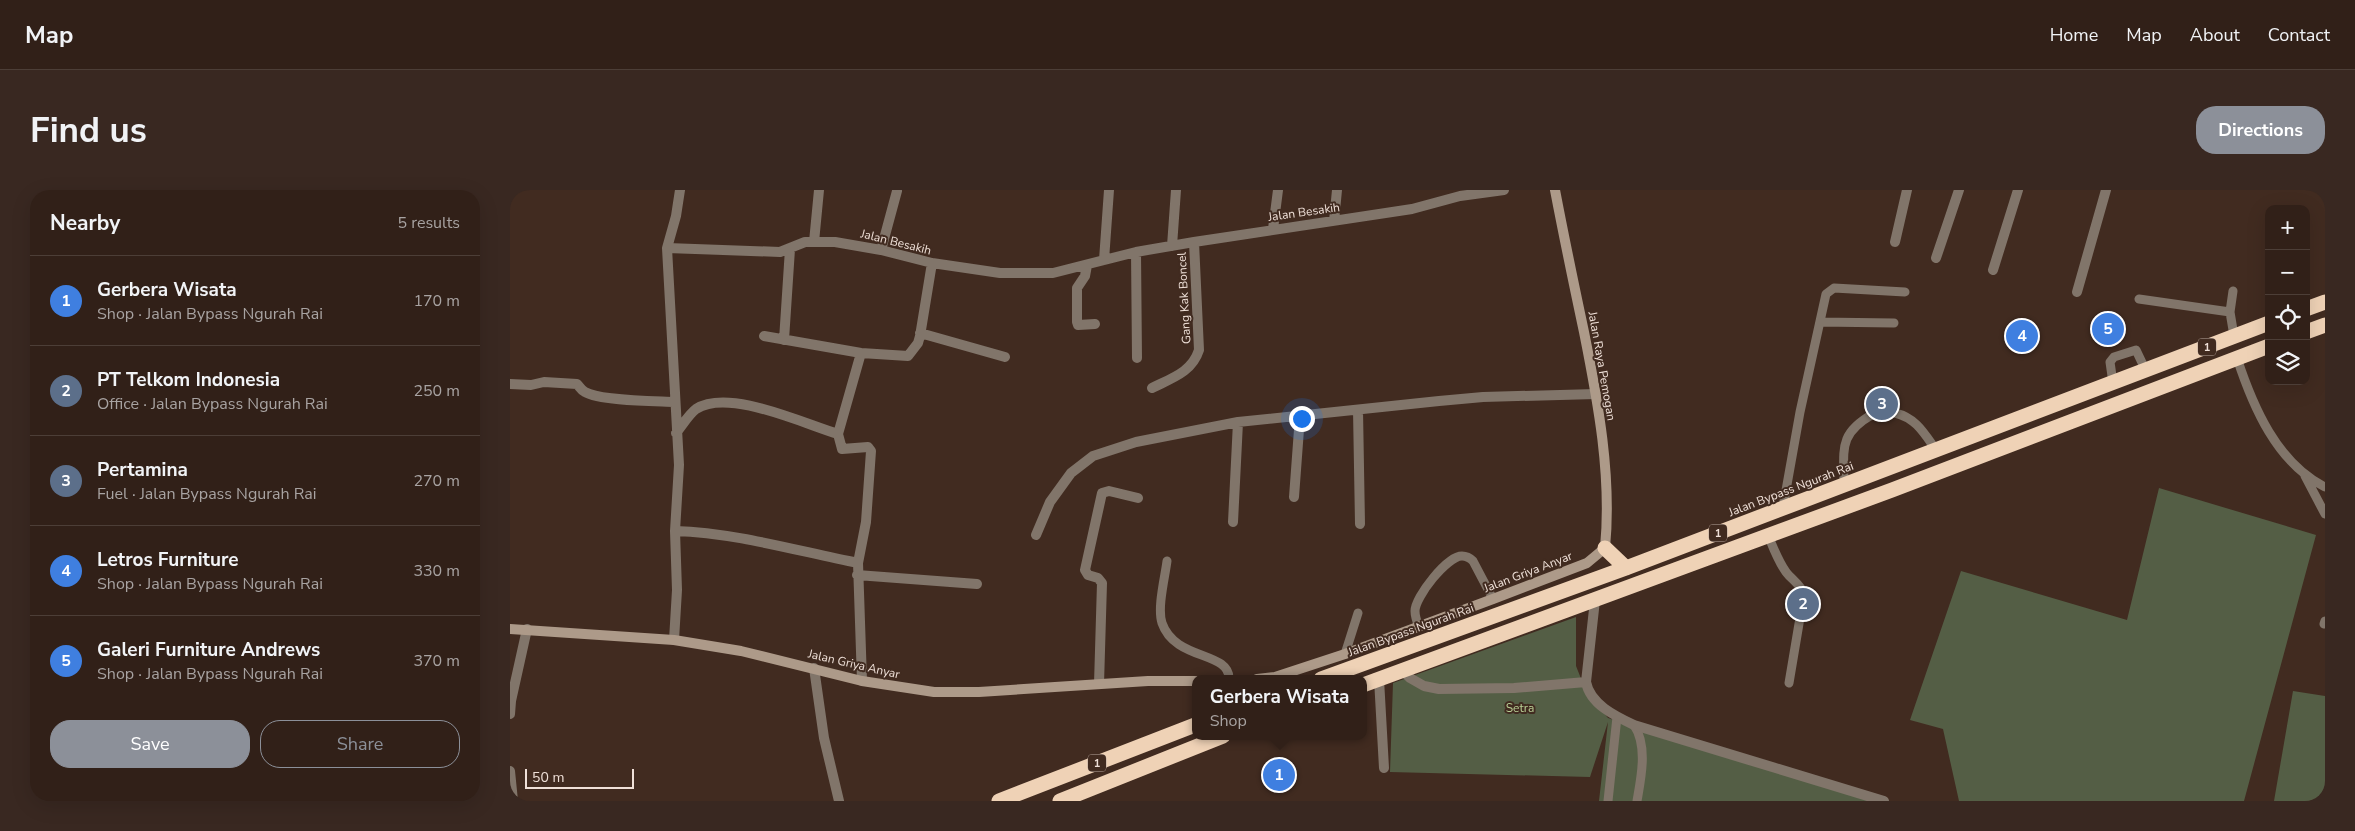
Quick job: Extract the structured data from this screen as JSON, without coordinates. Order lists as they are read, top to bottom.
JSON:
{
  "streets": {
    "highway": ["1", "Jalan Bypass Ngurah Rai"],
    "street": [
      "Jalan Besakih",
      "Gang Kak Boncel",
      "Jalan Raya Pemogan",
      "Jalan Griya Anyar"
    ]
  },
  "crossings": [
    ["Jalan Besakih", "Gang Kak Boncel"],
    ["Jalan Raya Pemogan", "Jalan Griya Anyar"]
  ],
  "parks": ["Setra"],
  "scale_bar": "50 m",
  "page": {
    "header": "Map",
    "nav": [
      "Home",
      "Map",
      "About",
      "Contact"
    ],
    "buttons": [
      "Directions",
      ["Save", "Share"]
    ],
    "title": "Find us",
    "heading": ["Nearby", "5 results"],
    "map_buttons": ["+", "−"],
    "list": [
      {
        "mark": "1",
        "name": "Gerbera Wisata",
        "note": "Shop · Jalan Bypass Ngurah Rai",
        "value": "170 m"
      },
      {
        "mark": "2",
        "name": "PT Telkom Indonesia",
        "note": "Office · Jalan Bypass Ngurah Rai",
        "value": "250 m"
      },
      {
        "mark": "3",
        "name": "Pertamina",
        "note": "Fuel · Jalan Bypass Ngurah Rai",
        "value": "270 m"
      },
      {
        "mark": "4",
        "name": "Letros Furniture",
        "note": "Shop · Jalan Bypass Ngurah Rai",
        "value": "330 m"
      },
      {
        "mark": "5",
        "name": "Galeri Furniture Andrews",
        "note": "Shop · Jalan Bypass Ngurah Rai",
        "value": "370 m"
      }
    ],
    "pins": [
      "5",
      "4",
      "3",
      "2",
      "1"
    ],
    "popup": ["Gerbera Wisata", "Shop"],
    "scale": "50 m"
  }
}
